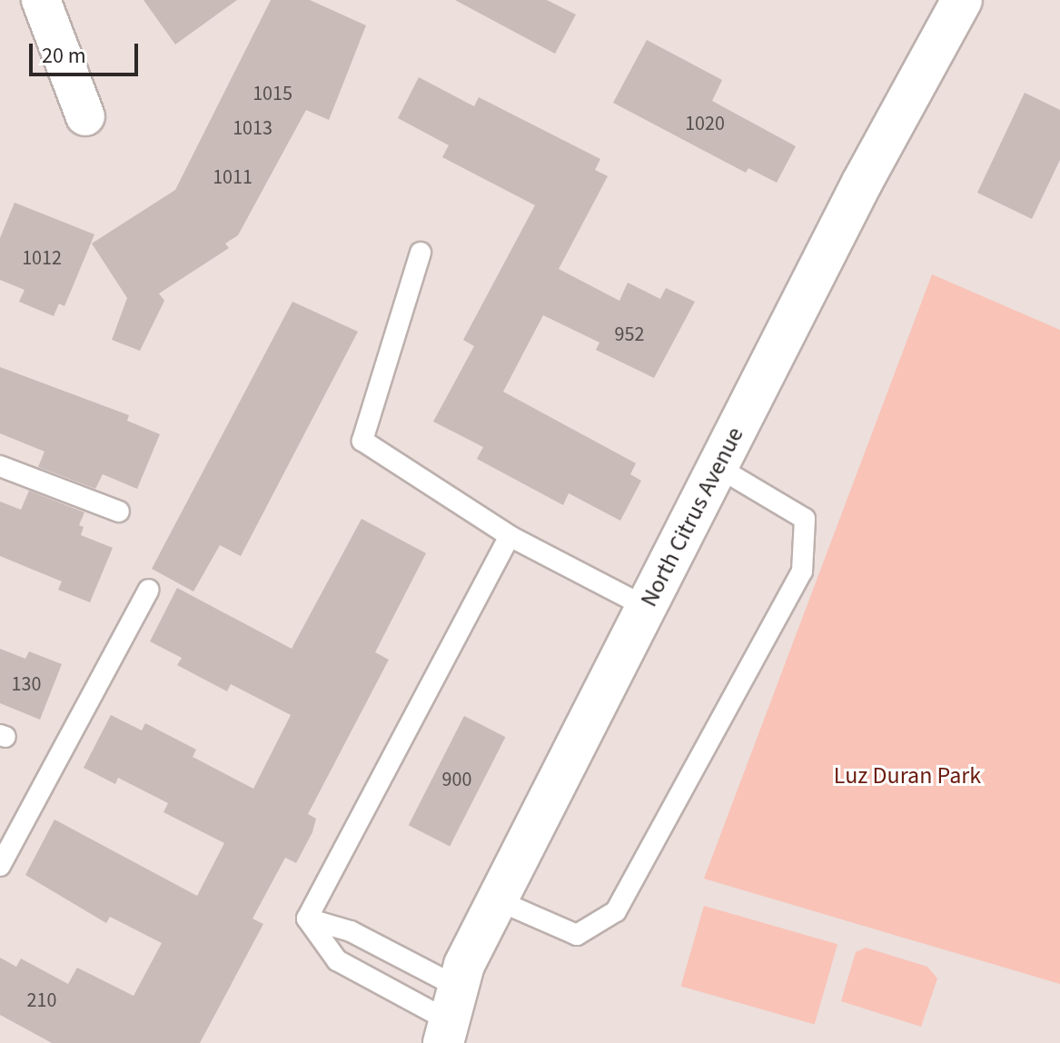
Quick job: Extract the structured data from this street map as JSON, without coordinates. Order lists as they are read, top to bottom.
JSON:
{
  "streets": {
    "street": ["North Citrus Avenue"]
  },
  "parks": ["Luz Duran Park"],
  "house_numbers": [
    "1015",
    "1020",
    "1013",
    "1011",
    "1012",
    "952",
    "130",
    "900",
    "210"
  ],
  "scale_bar": "20 m"
}
